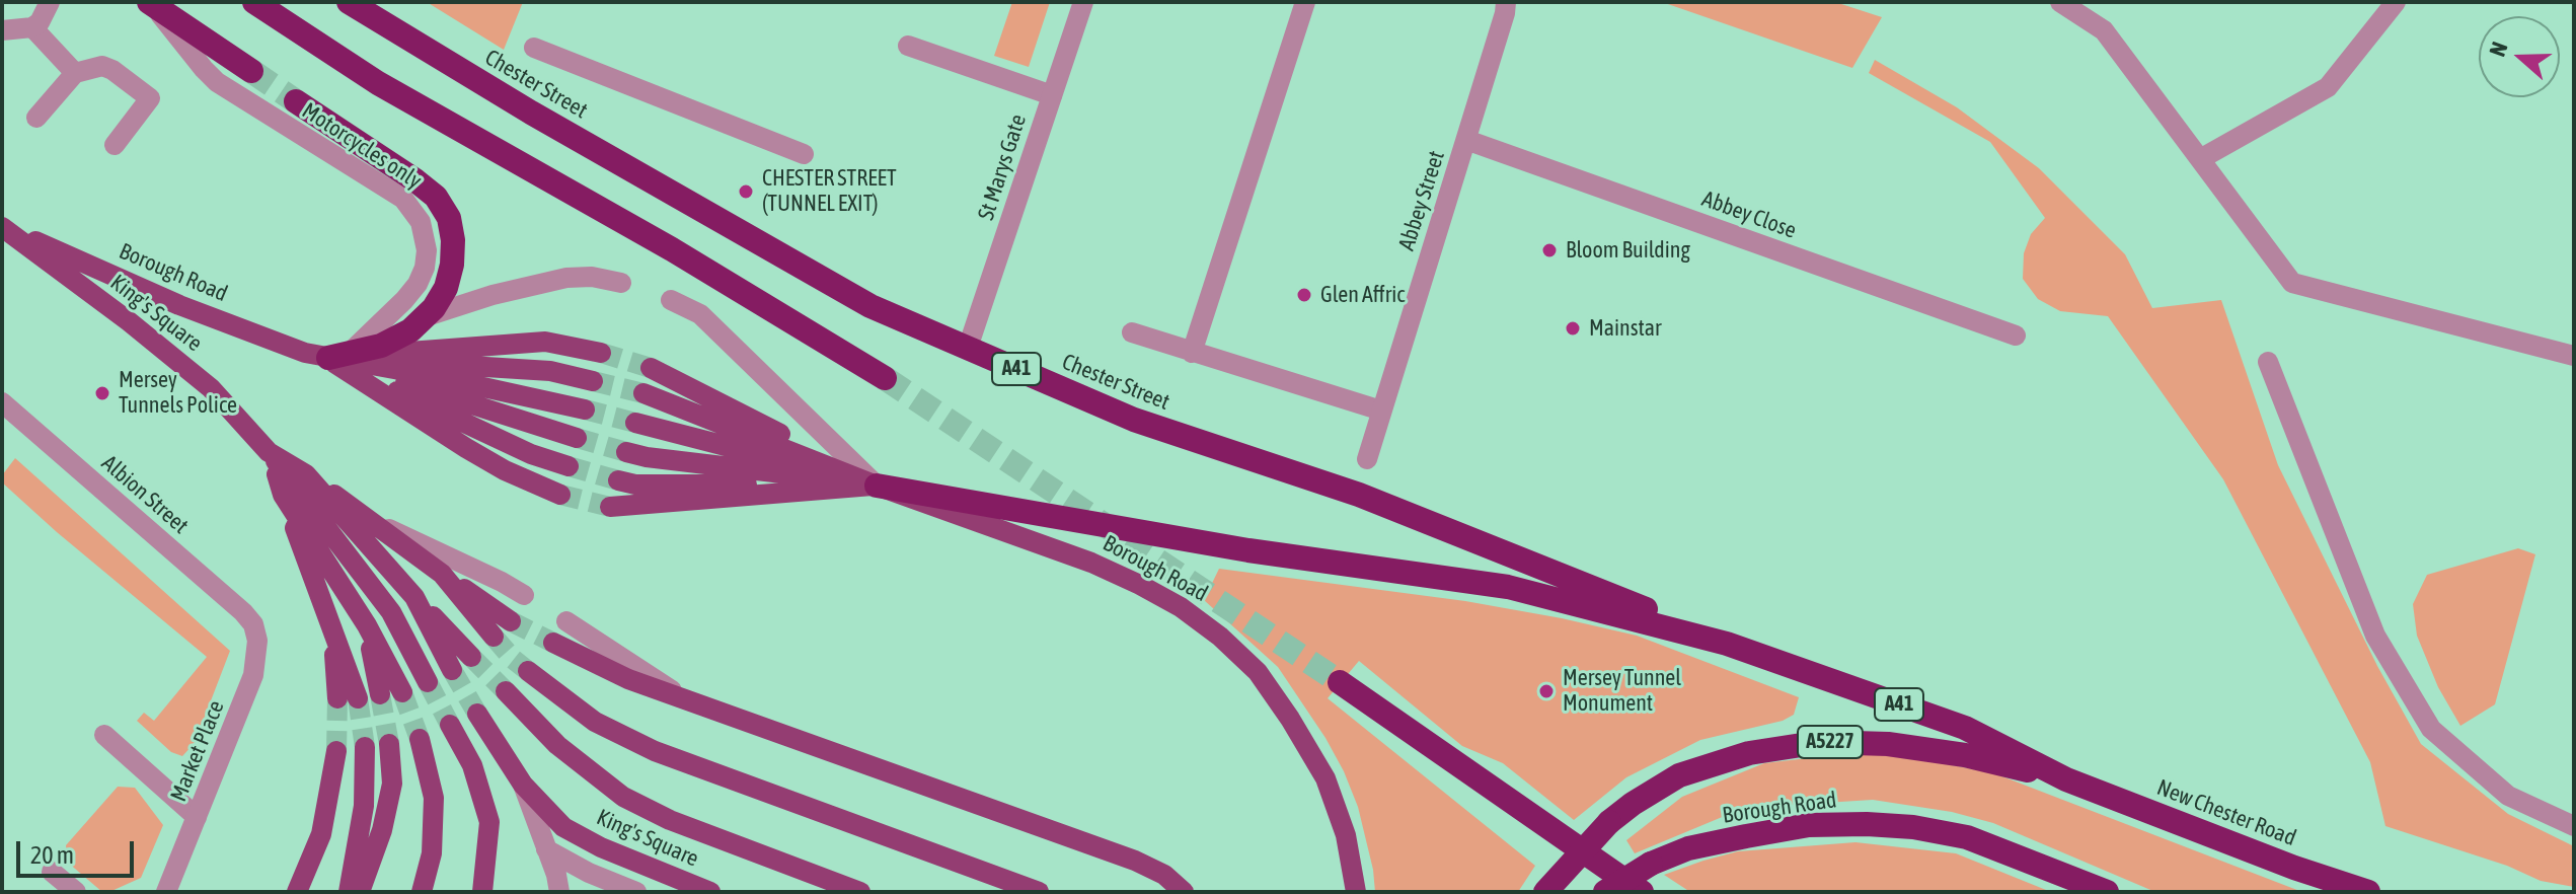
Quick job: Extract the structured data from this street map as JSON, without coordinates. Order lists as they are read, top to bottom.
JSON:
{
  "streets": {
    "highway": [
      "Chester Street",
      "Borough Road",
      "A41",
      "A5227",
      "New Chester Road"
    ],
    "main road": ["King's Square"],
    "street": [
      "Motorcycles only",
      "St Marys Gate",
      "Abbey Street",
      "Abbey Close",
      "Albion Street",
      "Market Place"
    ]
  },
  "crossings": [
    ["Chester Street", "St Marys Gate"],
    ["Chester Street", "A41"],
    ["Motorcycles only", "Borough Road"],
    ["Abbey Street", "Abbey Close"],
    ["Borough Road", "King's Square"],
    ["A41", "A5227"],
    ["A41", "New Chester Road"],
    ["Albion Street", "Market Place"],
    ["A5227", "New Chester Road"]
  ],
  "places": [
    "CHESTER STREET (TUNNEL EXIT)",
    "Bloom Building",
    "Glen Affric",
    "Mainstar",
    "Mersey Tunnels Police",
    "Mersey Tunnel Monument"
  ],
  "scale_bar": "20 m",
  "north": "left"
}
